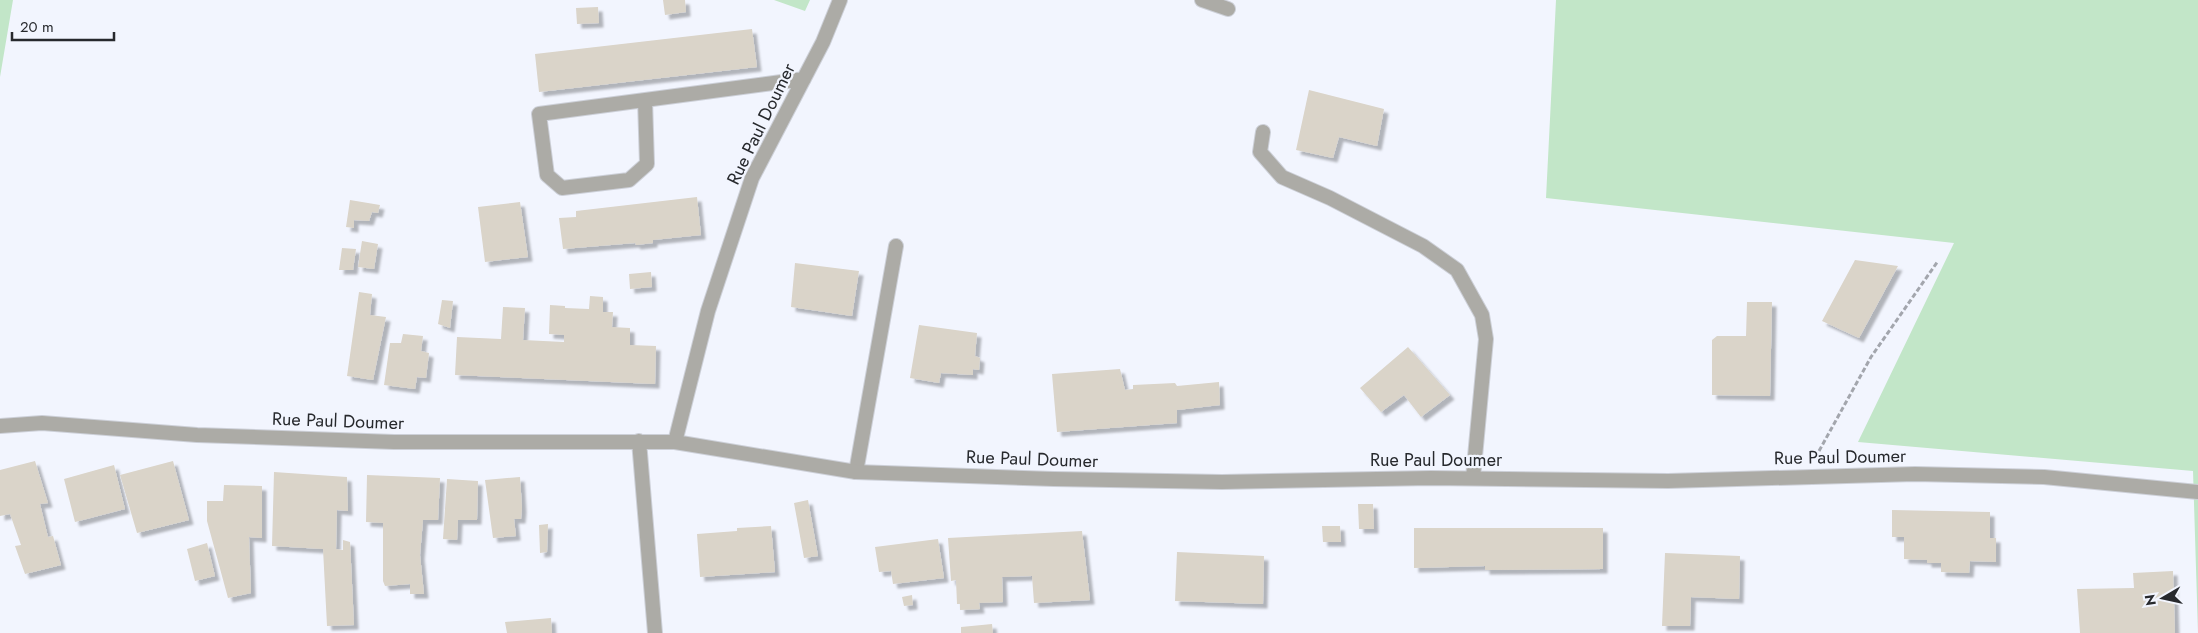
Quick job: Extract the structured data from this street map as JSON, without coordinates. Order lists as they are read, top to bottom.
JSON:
{
  "streets": {
    "street": ["Rue Paul Doumer"]
  },
  "scale_bar": "20 m",
  "north": "left"
}
